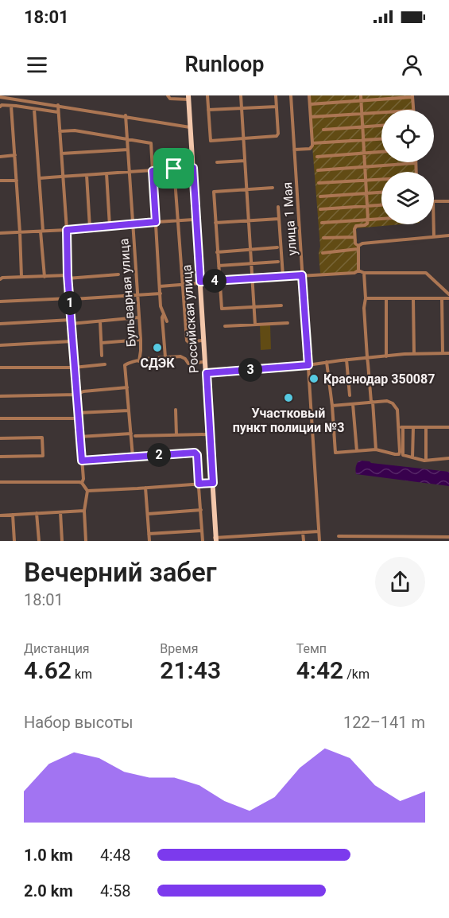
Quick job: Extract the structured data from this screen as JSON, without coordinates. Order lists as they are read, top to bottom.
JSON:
{
  "streets": {
    "main road": ["Российская улица"],
    "street": ["улица 1 Мая", "Бульварная улица"]
  },
  "places": ["СДЭК", "Краснодар 350087", "Участковый пункт полиции №3"],
  "page": {
    "status": "18:01",
    "header": "Runloop",
    "pins": [
      "4",
      "1",
      "3",
      "2"
    ],
    "heading": ["Вечерний забег", "18:01"],
    "stats": [
      ["Дистанция", "4.62 km"],
      ["Время", "21:43"],
      ["Темп", "4:42 /km"]
    ],
    "chart": ["Набор высоты", "122–141 m"],
    "list": [
      {
        "name": "1.0 km",
        "note": "4:48"
      },
      {
        "name": "2.0 km",
        "note": "4:58"
      }
    ]
  }
}
